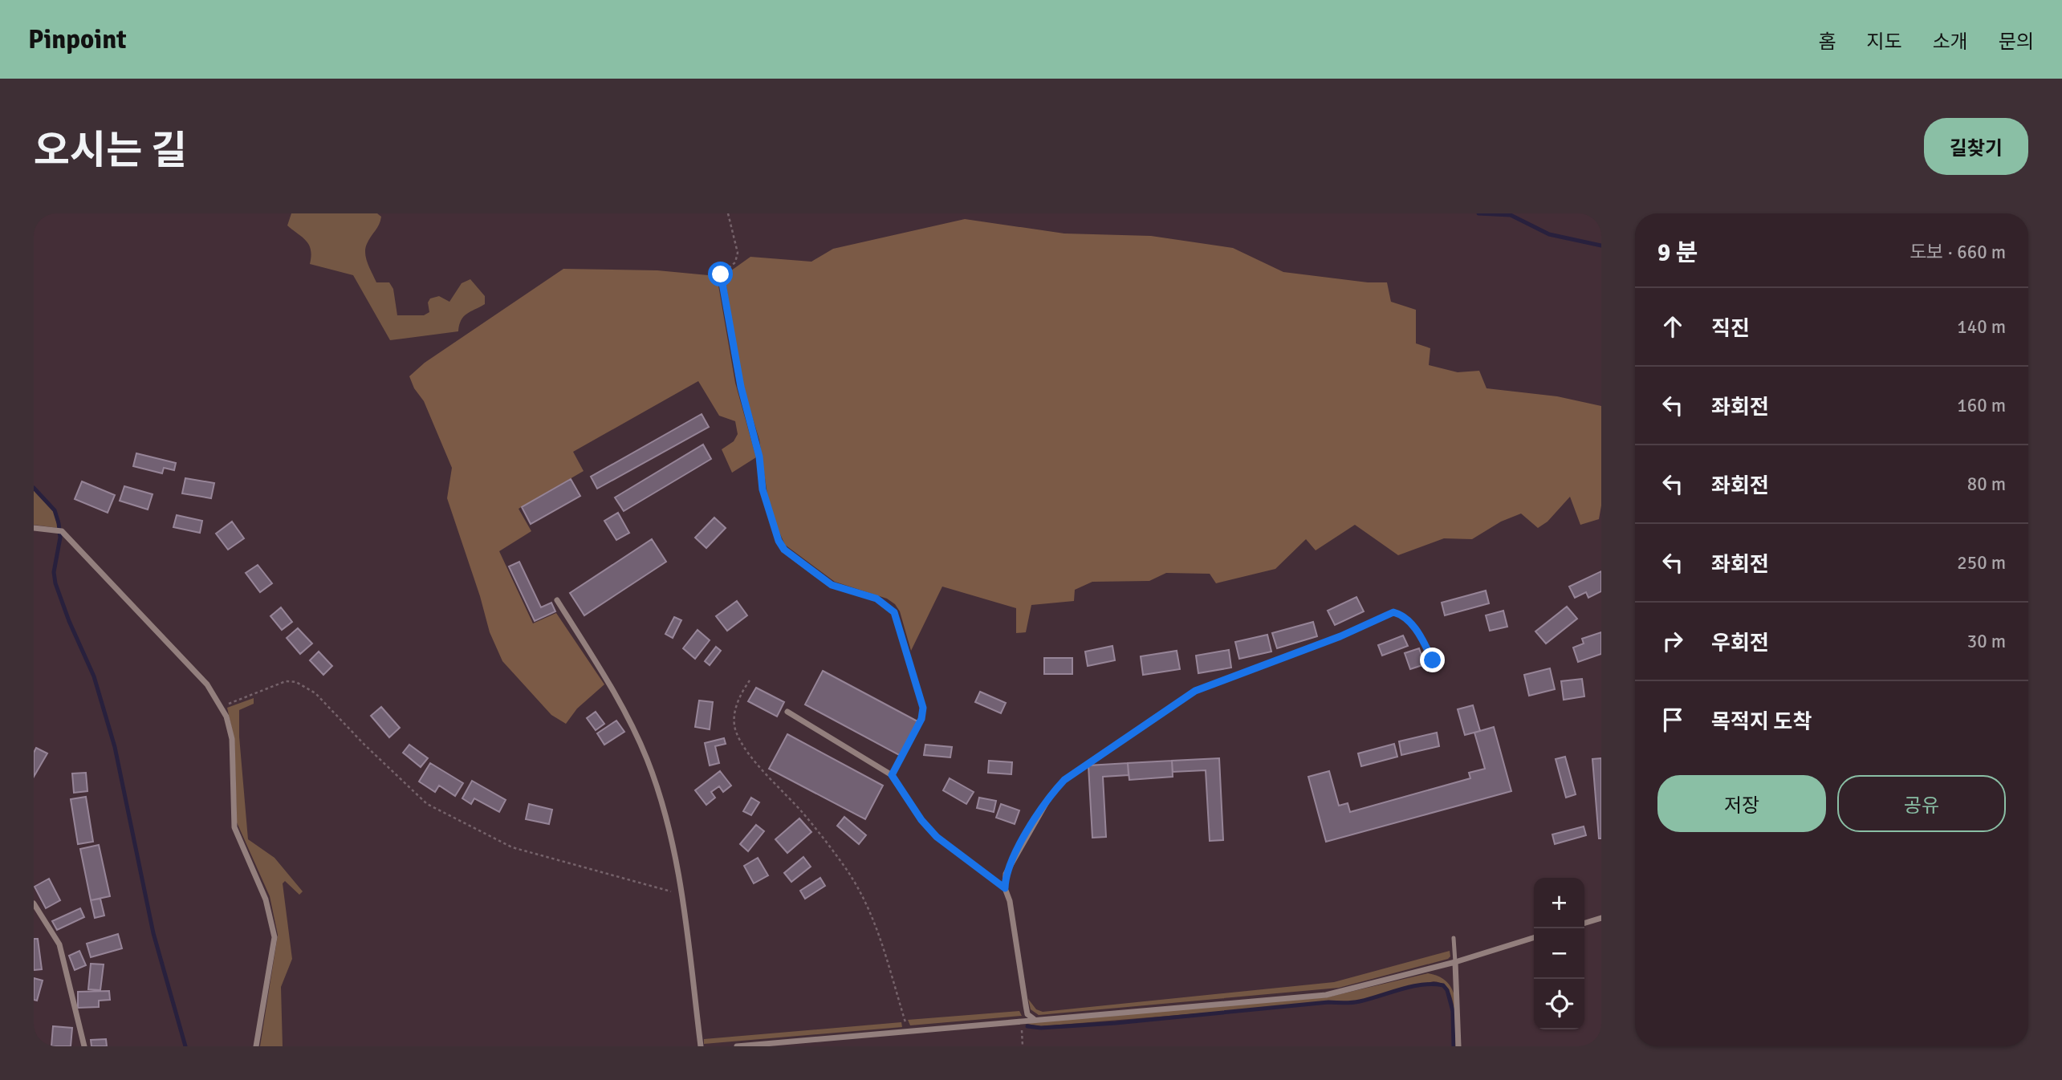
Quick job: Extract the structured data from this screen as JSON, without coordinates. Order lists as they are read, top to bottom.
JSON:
{
  "page": {
    "header": "Pinpoint",
    "nav": [
      "홈",
      "지도",
      "소개",
      "문의"
    ],
    "title": "오시는 길",
    "buttons": [
      "길찾기",
      ["저장", "공유"]
    ],
    "heading": ["9 분", "도보 · 660 m"],
    "list": [
      ["직진", "140 m"],
      ["좌회전", "160 m"],
      ["좌회전", "80 m"],
      ["좌회전", "250 m"],
      ["우회전", "30 m"],
      "목적지 도착"
    ],
    "map_buttons": ["+", "−"]
  }
}
